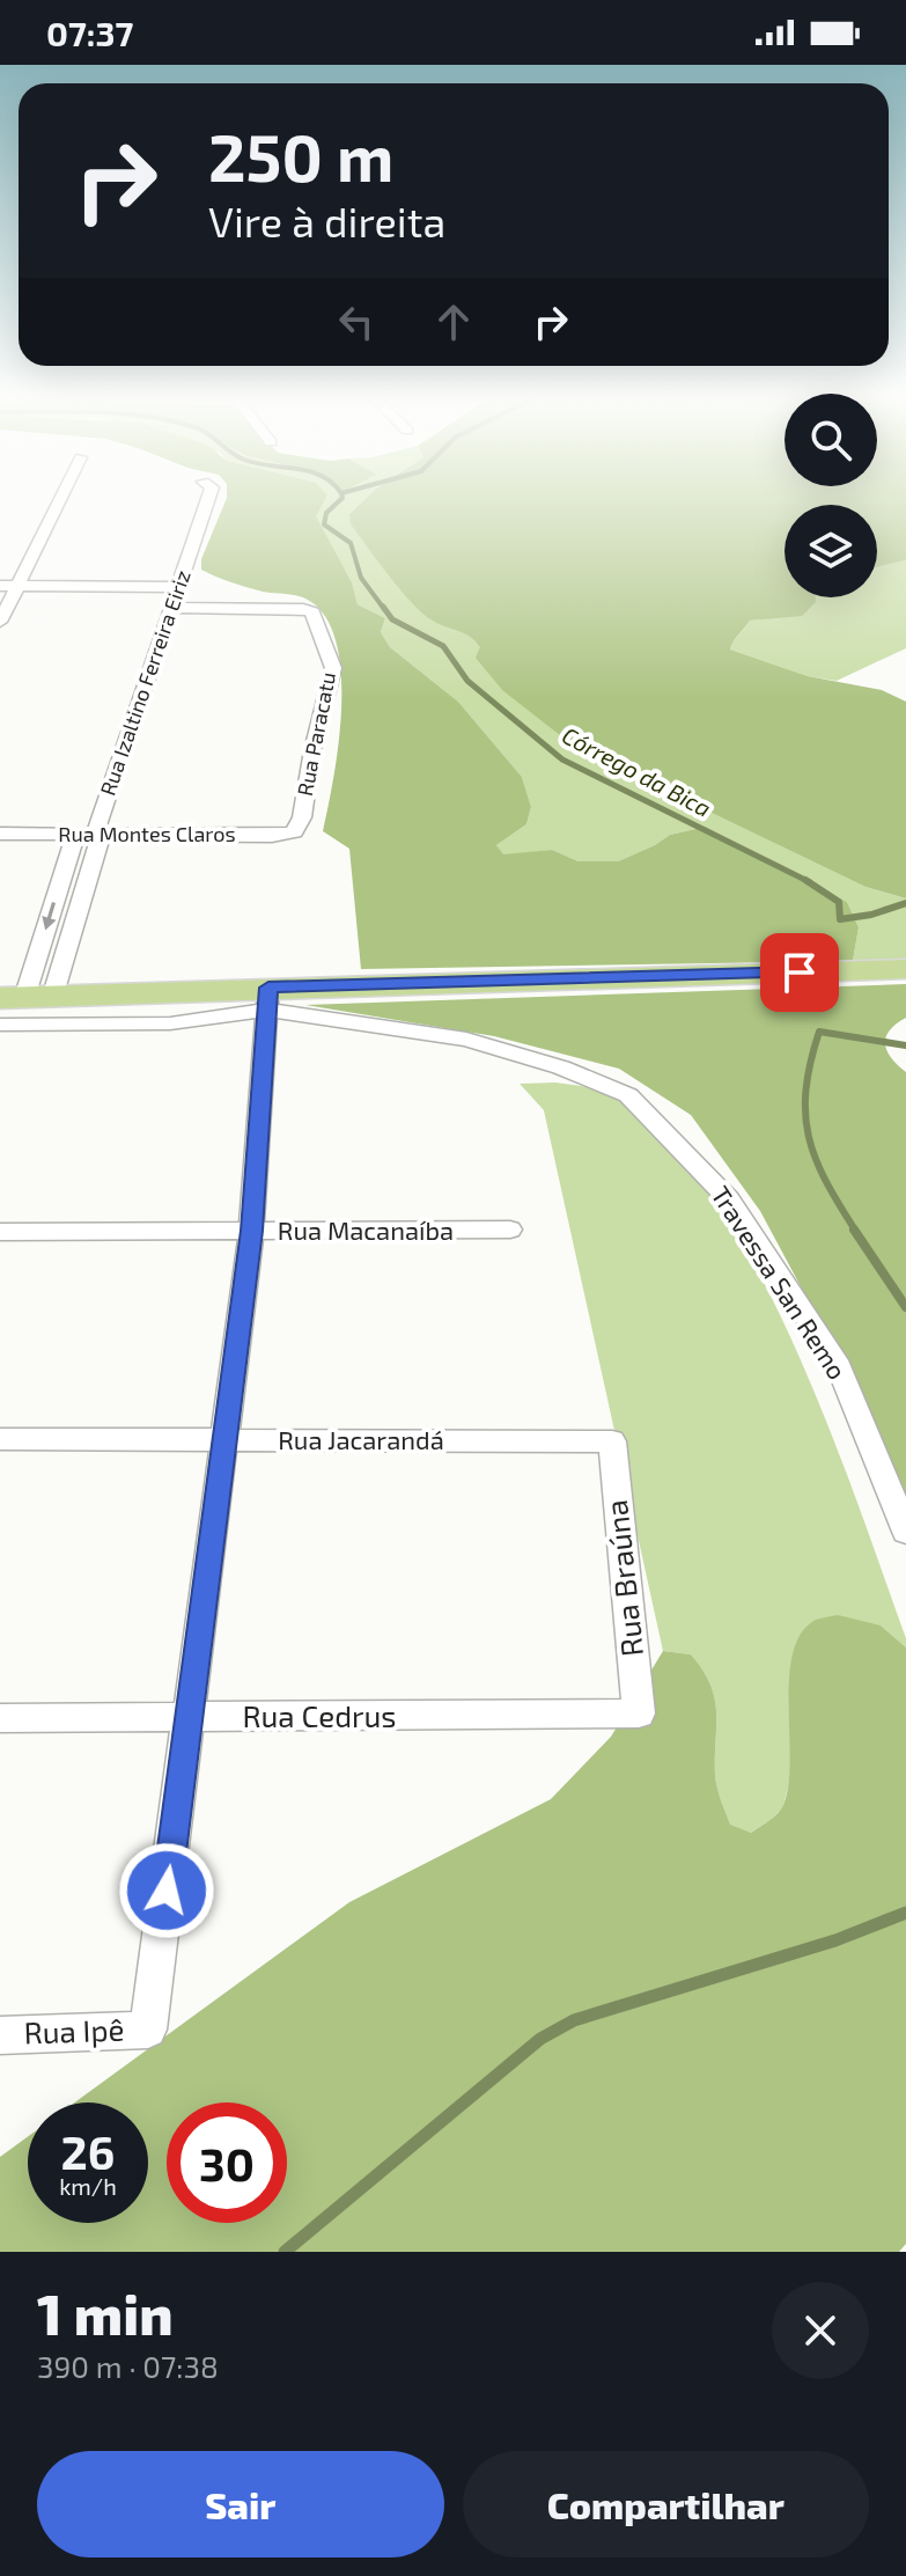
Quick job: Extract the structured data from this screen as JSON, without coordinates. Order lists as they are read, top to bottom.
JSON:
{
  "streets": {
    "street": [
      "Rua Izaltino Ferreira Eiriz",
      "Rua Paracatu",
      "Rua Montes Claros",
      "Rua Macanaíba",
      "Travessa San Remo",
      "Rua Jacarandá",
      "Rua Braúna",
      "Rua Cedrus",
      "Rua Ipê"
    ]
  },
  "crossings": [
    ["Rua Izaltino Ferreira Eiriz", "Rua Paracatu"],
    ["Rua Izaltino Ferreira Eiriz", "Rua Montes Claros"],
    ["Rua Paracatu", "Rua Montes Claros"],
    ["Rua Jacarandá", "Rua Braúna"],
    ["Rua Braúna", "Rua Cedrus"],
    ["Rua Cedrus", "Rua Ipê"]
  ],
  "water": ["Córrego da Bica"],
  "page": {
    "status": "07:37",
    "turn": ["250 m", "Vire à direita"],
    "speed": "26 km/h",
    "limit": "30",
    "heading": ["1 min", "390 m · 07:38"],
    "buttons": ["Sair", "Compartilhar"]
  }
}
